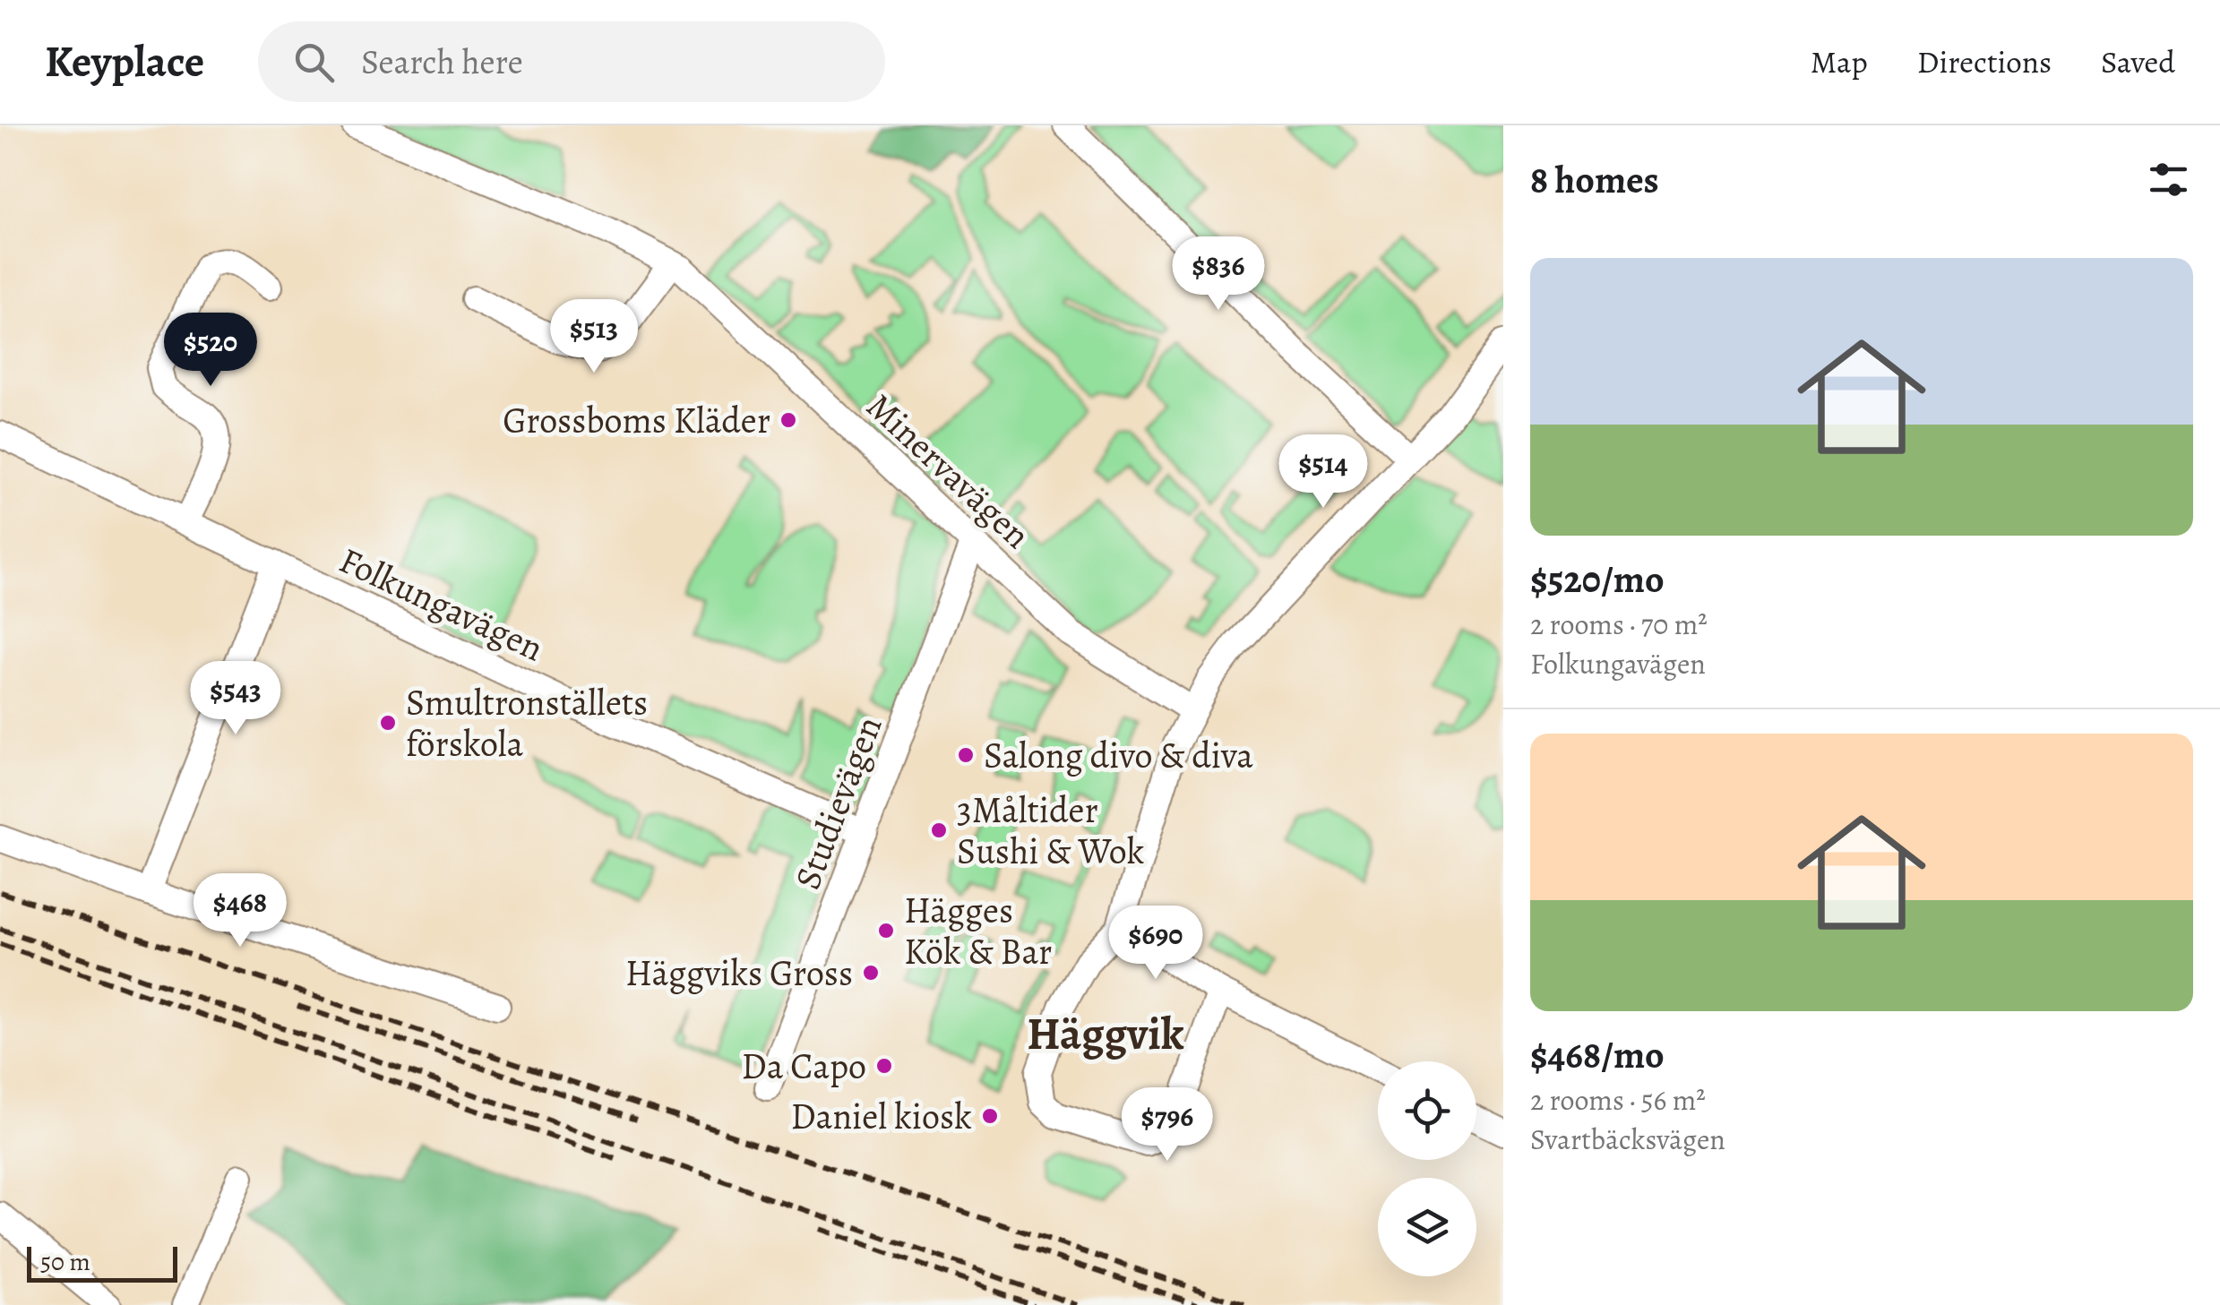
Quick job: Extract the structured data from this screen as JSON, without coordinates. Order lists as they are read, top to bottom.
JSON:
{
  "streets": {
    "street": ["Minervavägen", "Folkungavägen", "Studievägen"]
  },
  "crossings": [
    ["Minervavägen", "Studievägen"],
    ["Folkungavägen", "Studievägen"]
  ],
  "districts": ["Häggvik"],
  "places": [
    "Grossboms Kläder",
    "Smultronställets förskola",
    "Salong divo & diva",
    "3Måltider Sushi & Wok",
    "Hägges Kök & Bar",
    "Häggviks Gross",
    "Da Capo",
    "Daniel kiosk"
  ],
  "scale_bar": "50 m",
  "page": {
    "header": "Keyplace",
    "search": "Search here",
    "nav": ["Map", "Directions", "Saved"],
    "heading": "8 homes",
    "list": [
      {
        "name": "$520/mo",
        "note": "2 rooms · 70 m² · Folkungavägen"
      },
      {
        "name": "$468/mo",
        "note": "2 rooms · 56 m² · Svartbäcksvägen"
      }
    ],
    "price": [
      "$836",
      "$513",
      "$520",
      "$514",
      "$543",
      "$468",
      "$690",
      "$796"
    ],
    "scale": "50 m"
  }
}
